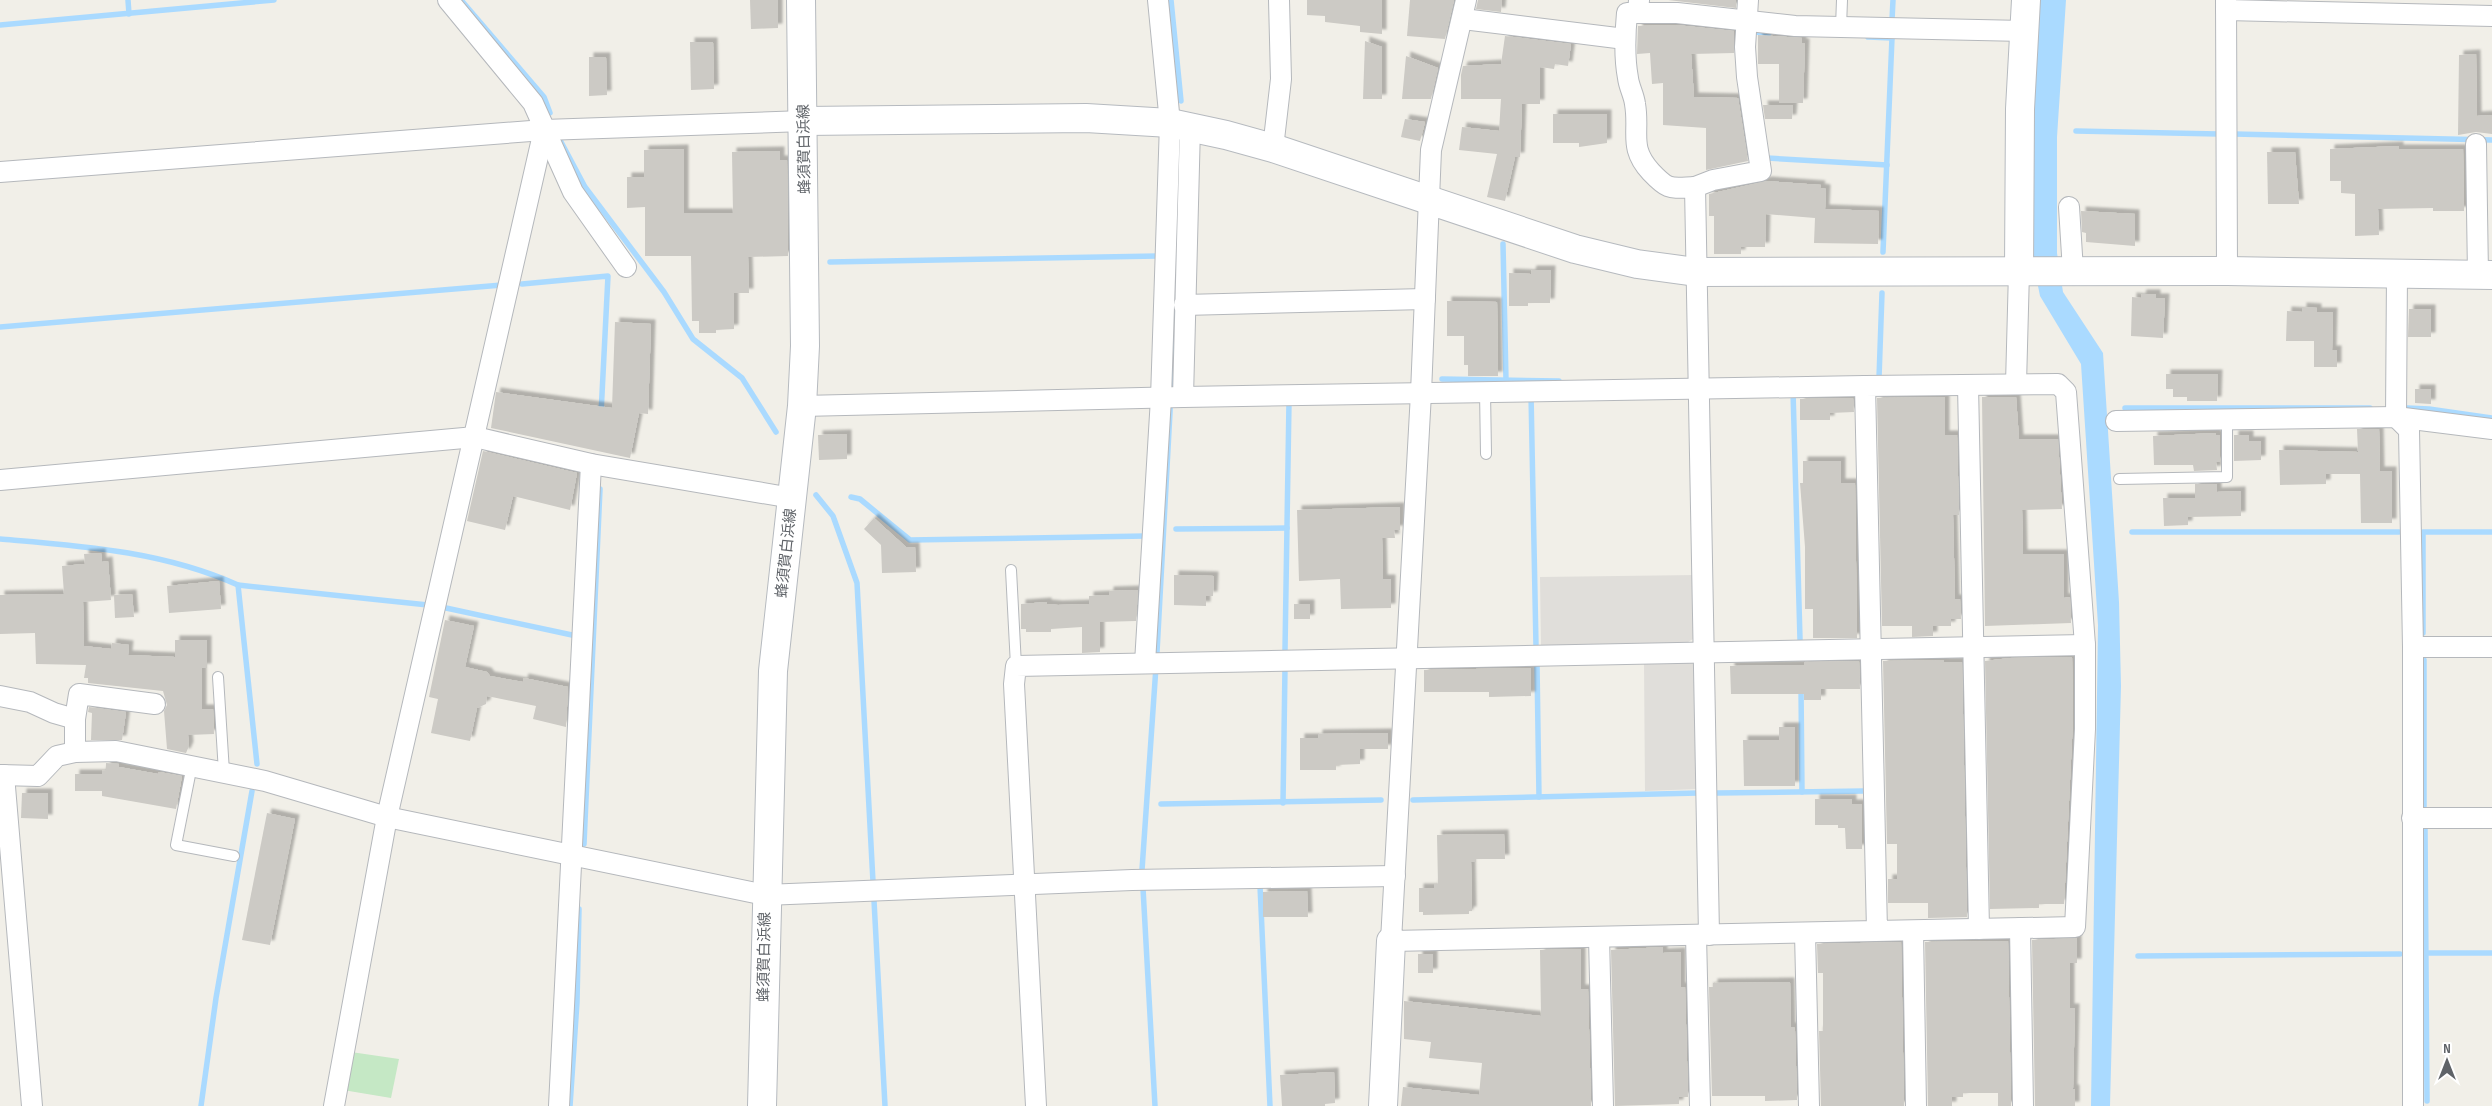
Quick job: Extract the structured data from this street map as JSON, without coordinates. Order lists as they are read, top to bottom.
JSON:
{
  "streets": {
    "street": ["蜂須賀白浜線"]
  },
  "north": "top"
}
